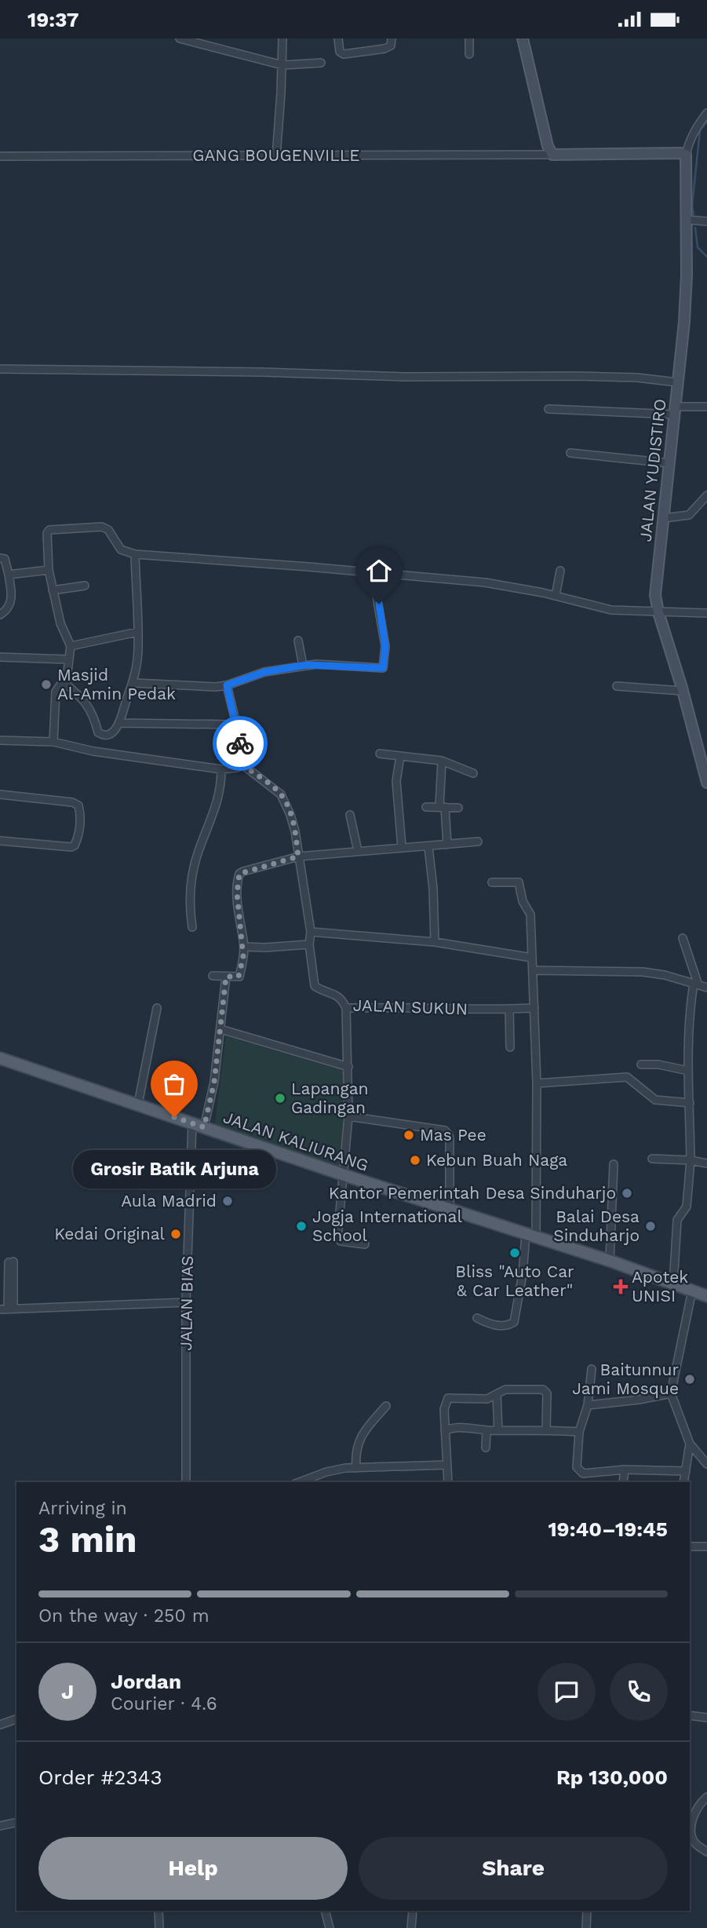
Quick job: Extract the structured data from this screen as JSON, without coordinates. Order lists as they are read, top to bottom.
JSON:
{
  "streets": {
    "main road": ["JALAN KALIURANG"],
    "street": [
      "GANG BOUGENVILLE",
      "JALAN YUDISTIRO",
      "JALAN SUKUN",
      "JALAN BIAS"
    ]
  },
  "crossings": [
    ["JALAN KALIURANG", "JALAN BIAS"]
  ],
  "places": {
    "other": [
      "Masjid Al-Amin Pedak",
      "Lapangan Gadingan",
      "Grosir Batik Arjuna",
      "Mas Pee",
      "Kebun Buah Naga",
      "Kantor Pemerintah Desa Sinduharjo",
      "Aula Madrid",
      "Jogja International School",
      "Balai Desa Sinduharjo",
      "Kedai Original",
      "Bliss \"Auto Car & Car Leather\"",
      "Baitunnur Jami Mosque"
    ],
    "health": ["Apotek UNISI"]
  },
  "page": {
    "status": "19:37",
    "bubble": "Grosir Batik Arjuna",
    "heading": ["3 min", "Arriving in", "19:40–19:45"],
    "panel": [
      "Jordan",
      "Courier · 4.6",
      "Order #2343",
      "Rp 130,000"
    ],
    "bar": "On the way · 250 m",
    "round": "J",
    "buttons": ["Help", "Share"]
  }
}
